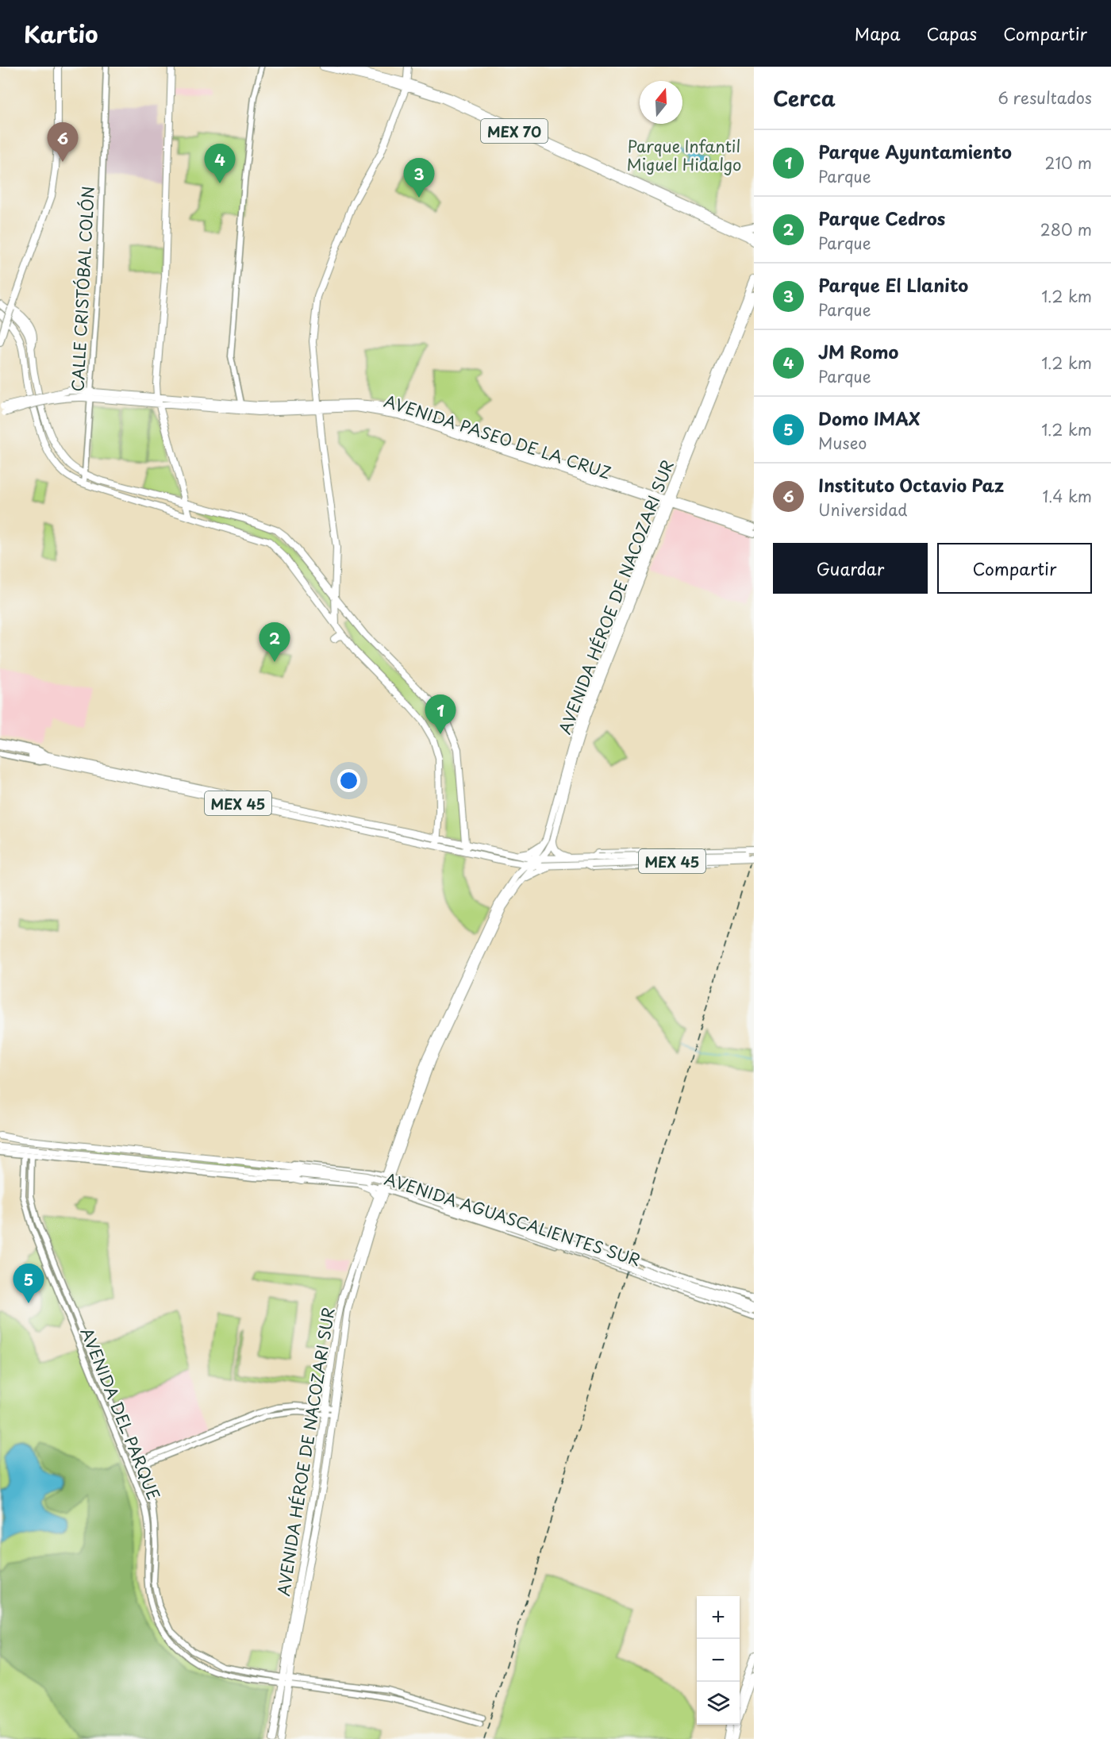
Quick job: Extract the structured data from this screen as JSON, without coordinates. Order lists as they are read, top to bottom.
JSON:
{
  "streets": {
    "main road": [
      "MEX 70",
      "AVENIDA PASEO DE LA CRUZ",
      "AVENIDA HÉROE DE NACOZARI SUR",
      "MEX 45",
      "AVENIDA AGUASCALIENTES SUR"
    ],
    "street": ["CALLE CRISTÓBAL COLÓN", "AVENIDA DEL PARQUE"]
  },
  "crossings": [
    ["CALLE CRISTÓBAL COLÓN", "AVENIDA PASEO DE LA CRUZ"],
    ["AVENIDA PASEO DE LA CRUZ", "AVENIDA HÉROE DE NACOZARI SUR"],
    ["AVENIDA HÉROE DE NACOZARI SUR", "MEX 45"],
    ["AVENIDA HÉROE DE NACOZARI SUR", "AVENIDA AGUASCALIENTES SUR"],
    ["AVENIDA HÉROE DE NACOZARI SUR", "AVENIDA DEL PARQUE"],
    ["AVENIDA AGUASCALIENTES SUR", "AVENIDA DEL PARQUE"]
  ],
  "parks": ["Parque Infantil Miguel Hidalgo"],
  "north": "top",
  "page": {
    "header": "Kartio",
    "nav": ["Mapa", "Capas", "Compartir"],
    "heading": ["Cerca", "6 resultados"],
    "pins": [
      "6",
      "4",
      "3",
      "2",
      "1",
      "5"
    ],
    "list": [
      {
        "mark": "1",
        "name": "Parque Ayuntamiento",
        "note": "Parque",
        "value": "210 m"
      },
      {
        "mark": "2",
        "name": "Parque Cedros",
        "note": "Parque",
        "value": "280 m"
      },
      {
        "mark": "3",
        "name": "Parque El Llanito",
        "note": "Parque",
        "value": "1.2 km"
      },
      {
        "mark": "4",
        "name": "JM Romo",
        "note": "Parque",
        "value": "1.2 km"
      },
      {
        "mark": "5",
        "name": "Domo IMAX",
        "note": "Museo",
        "value": "1.2 km"
      },
      {
        "mark": "6",
        "name": "Instituto Octavio Paz",
        "note": "Universidad",
        "value": "1.4 km"
      }
    ],
    "buttons": ["Guardar", "Compartir"],
    "map_buttons": ["+", "−"]
  }
}
